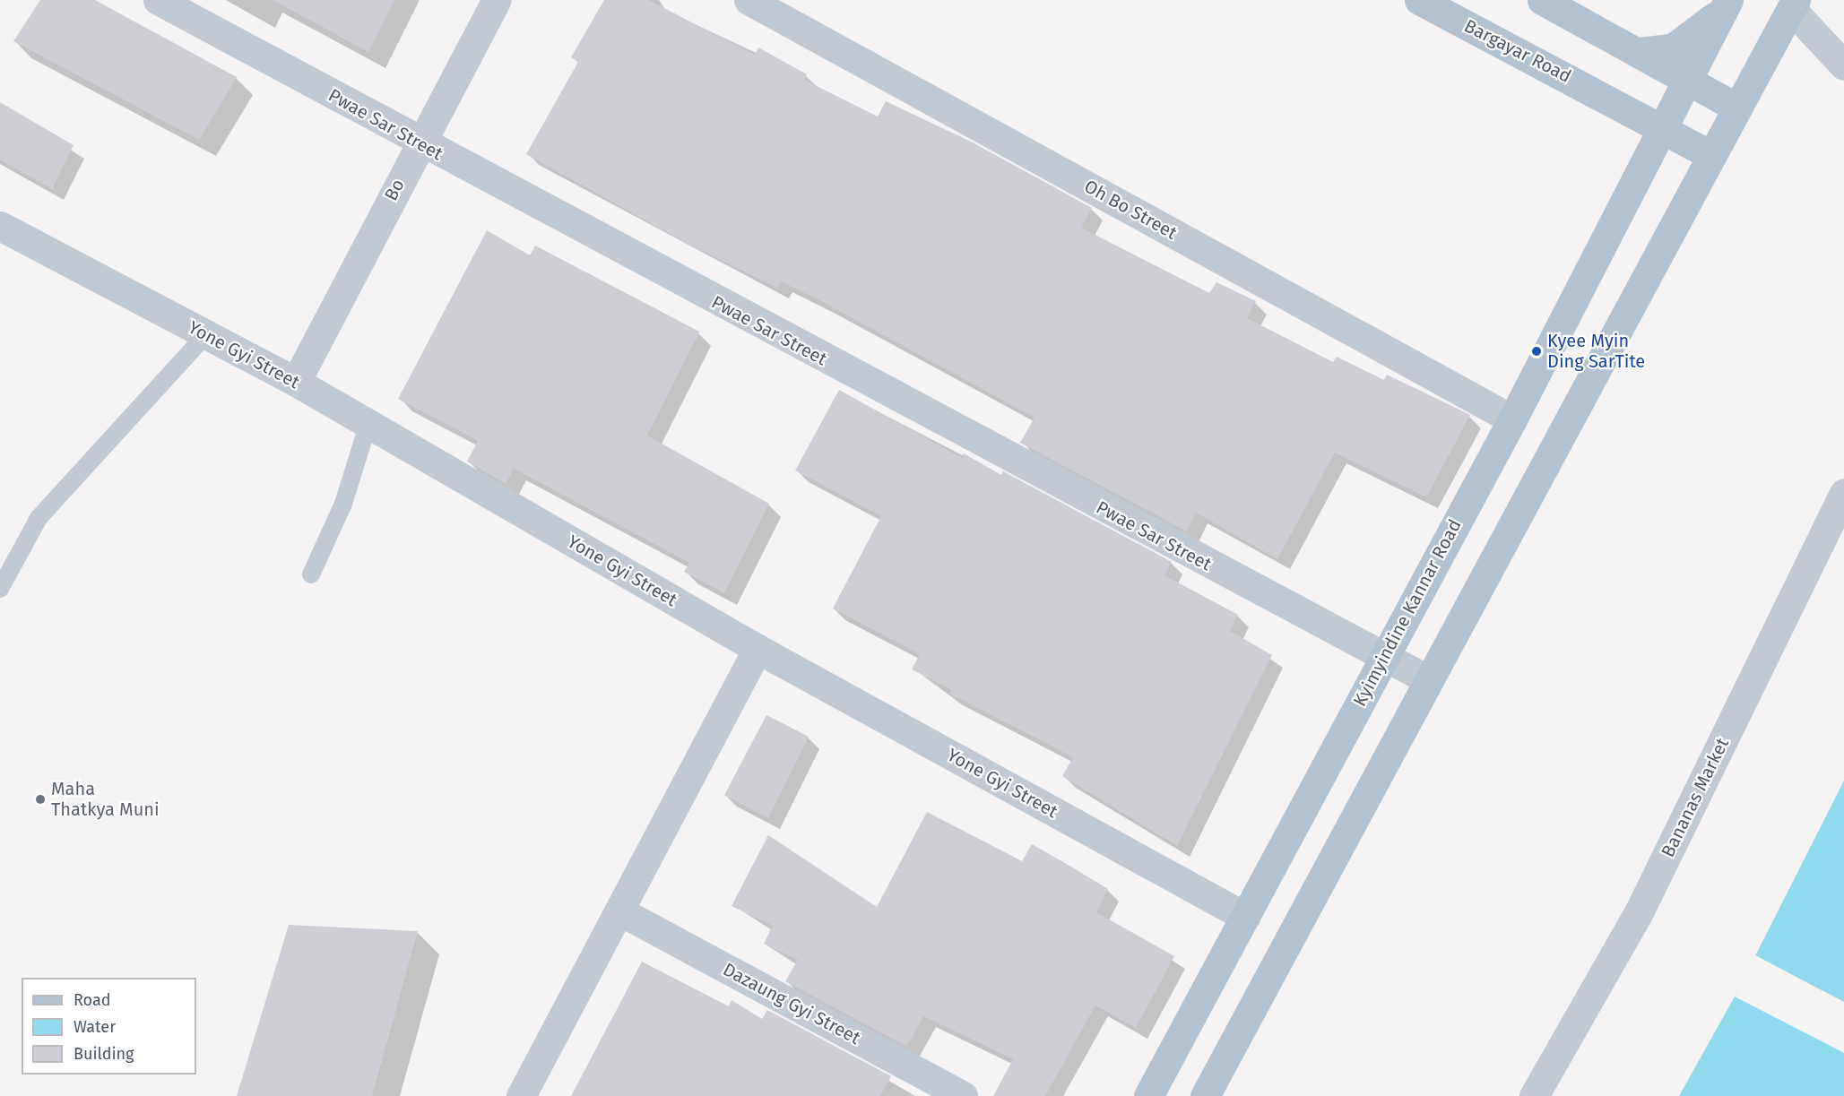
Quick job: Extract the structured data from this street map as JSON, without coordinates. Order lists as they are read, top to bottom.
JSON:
{
  "streets": {
    "main road": ["Bargayar Road", "Kyimyindine Kannar Road"],
    "street": [
      "Pwae Sar Street",
      "Bo",
      "Oh Bo Street",
      "Yone Gyi Street",
      "Bananas Market",
      "Dazaung Gyi Street"
    ]
  },
  "crossings": [
    ["Pwae Sar Street", "Bo"],
    ["Pwae Sar Street", "Kyimyindine Kannar Road"],
    ["Bo", "Yone Gyi Street"],
    ["Oh Bo Street", "Kyimyindine Kannar Road"],
    ["Yone Gyi Street", "Kyimyindine Kannar Road"]
  ],
  "places": ["Kyee Myin Ding SarTite", "Maha Thatkya Muni"],
  "legend": ["Road", "Water", "Building"]
}
